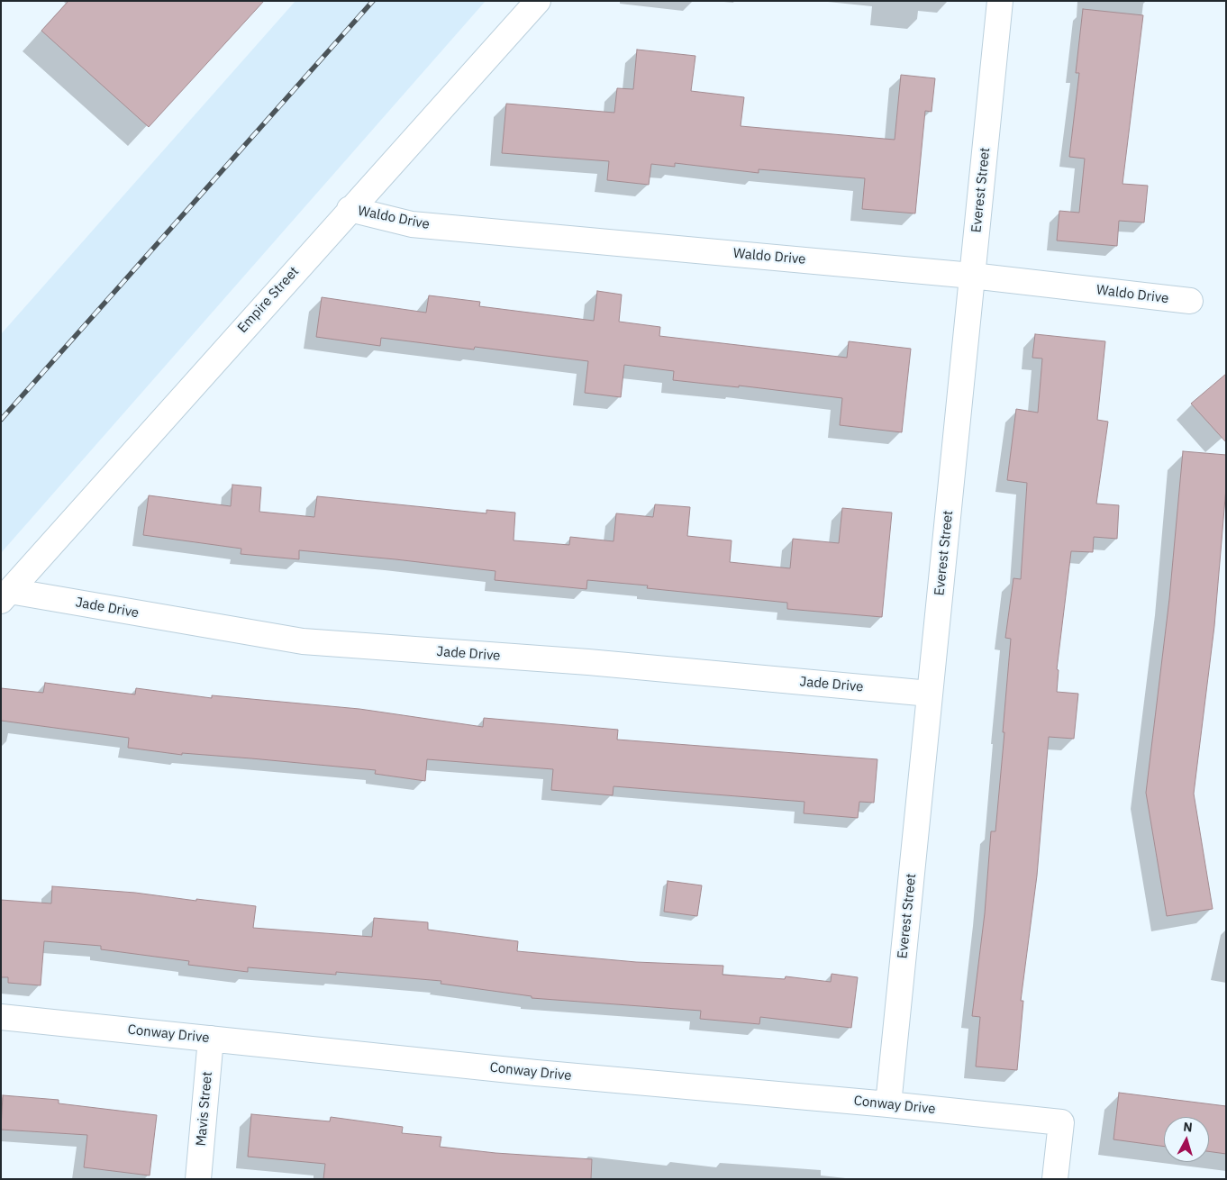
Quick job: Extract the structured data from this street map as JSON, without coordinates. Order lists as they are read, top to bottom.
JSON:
{
  "streets": {
    "street": [
      "Everest Street",
      "Waldo Drive",
      "Empire Street",
      "Jade Drive",
      "Conway Drive",
      "Mavis Street"
    ]
  },
  "crossings": [
    ["Everest Street", "Waldo Drive"],
    ["Everest Street", "Jade Drive"],
    ["Everest Street", "Conway Drive"],
    ["Waldo Drive", "Empire Street"],
    ["Empire Street", "Jade Drive"],
    ["Conway Drive", "Mavis Street"]
  ],
  "north": "top"
}
